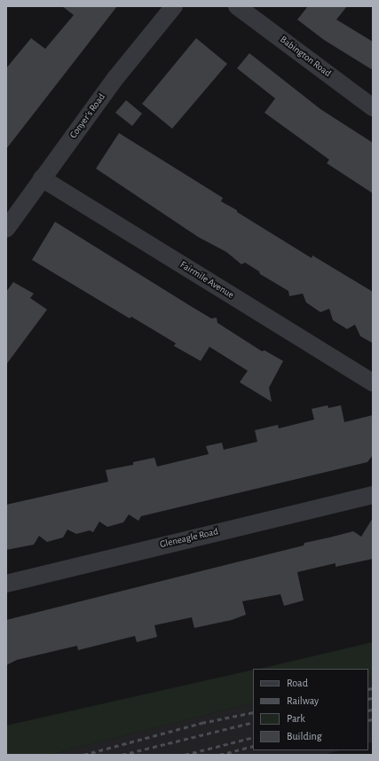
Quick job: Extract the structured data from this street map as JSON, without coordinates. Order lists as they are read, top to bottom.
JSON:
{
  "streets": {
    "street": [
      "Babington Road",
      "Conyer's Road",
      "Fairmile Avenue",
      "Gleneagle Road"
    ]
  },
  "crossings": [
    ["Conyer's Road", "Fairmile Avenue"]
  ],
  "legend": [
    "Road",
    "Railway",
    "Park",
    "Building"
  ]
}
